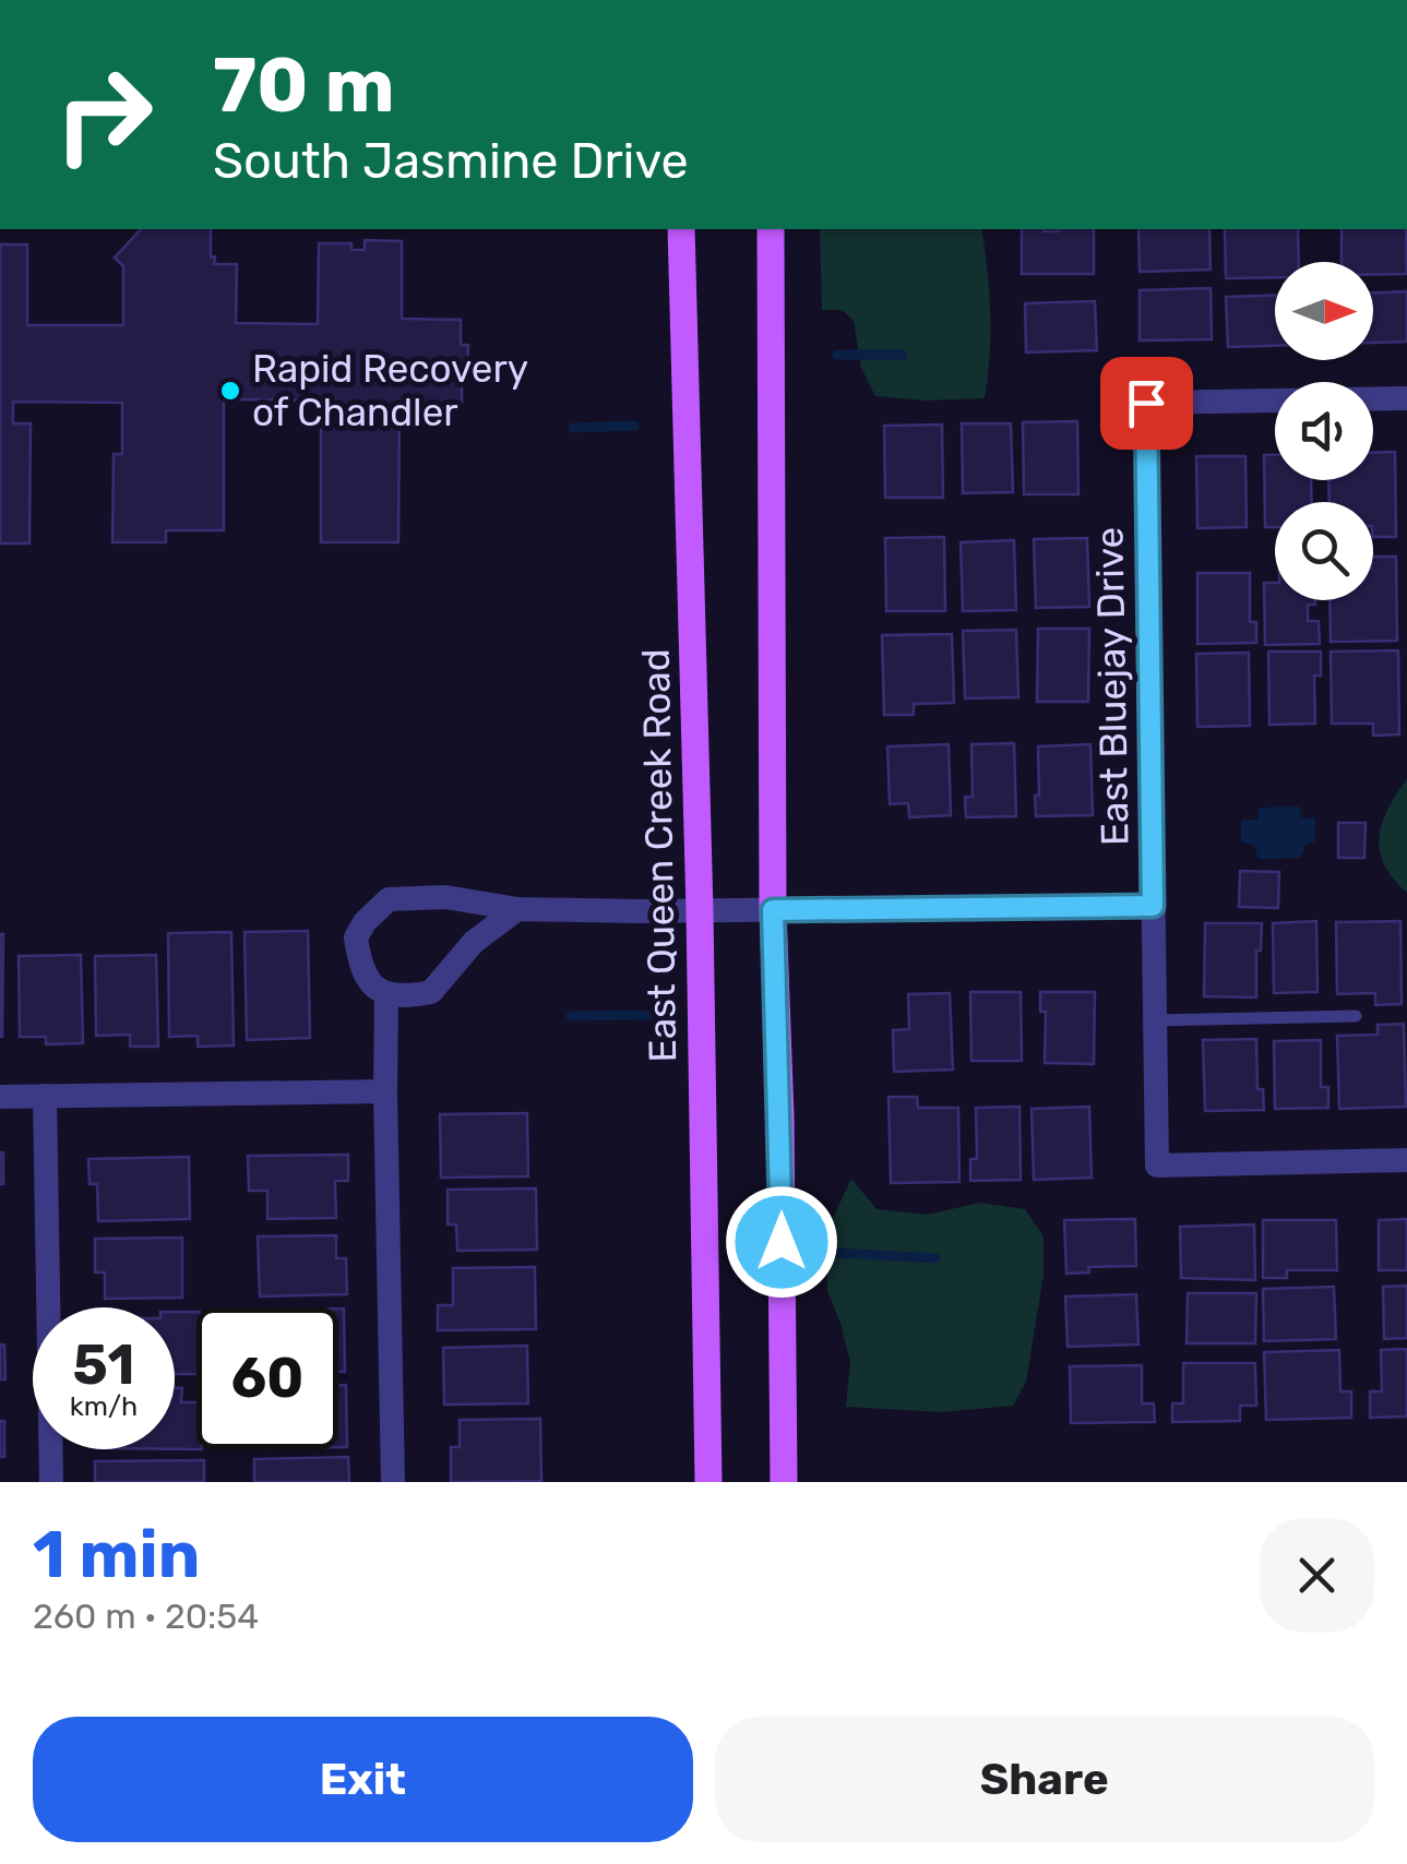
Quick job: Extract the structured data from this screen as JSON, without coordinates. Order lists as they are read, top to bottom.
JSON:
{
  "streets": {
    "main road": ["East Queen Creek Road"],
    "street": ["East Bluejay Drive"]
  },
  "places": ["Rapid Recovery of Chandler"],
  "north": "right",
  "page": {
    "turn": ["70 m", "South Jasmine Drive"],
    "speed": "51 km/h",
    "limit": "60",
    "heading": ["1 min", "260 m · 20:54"],
    "buttons": ["Exit", "Share"]
  }
}
